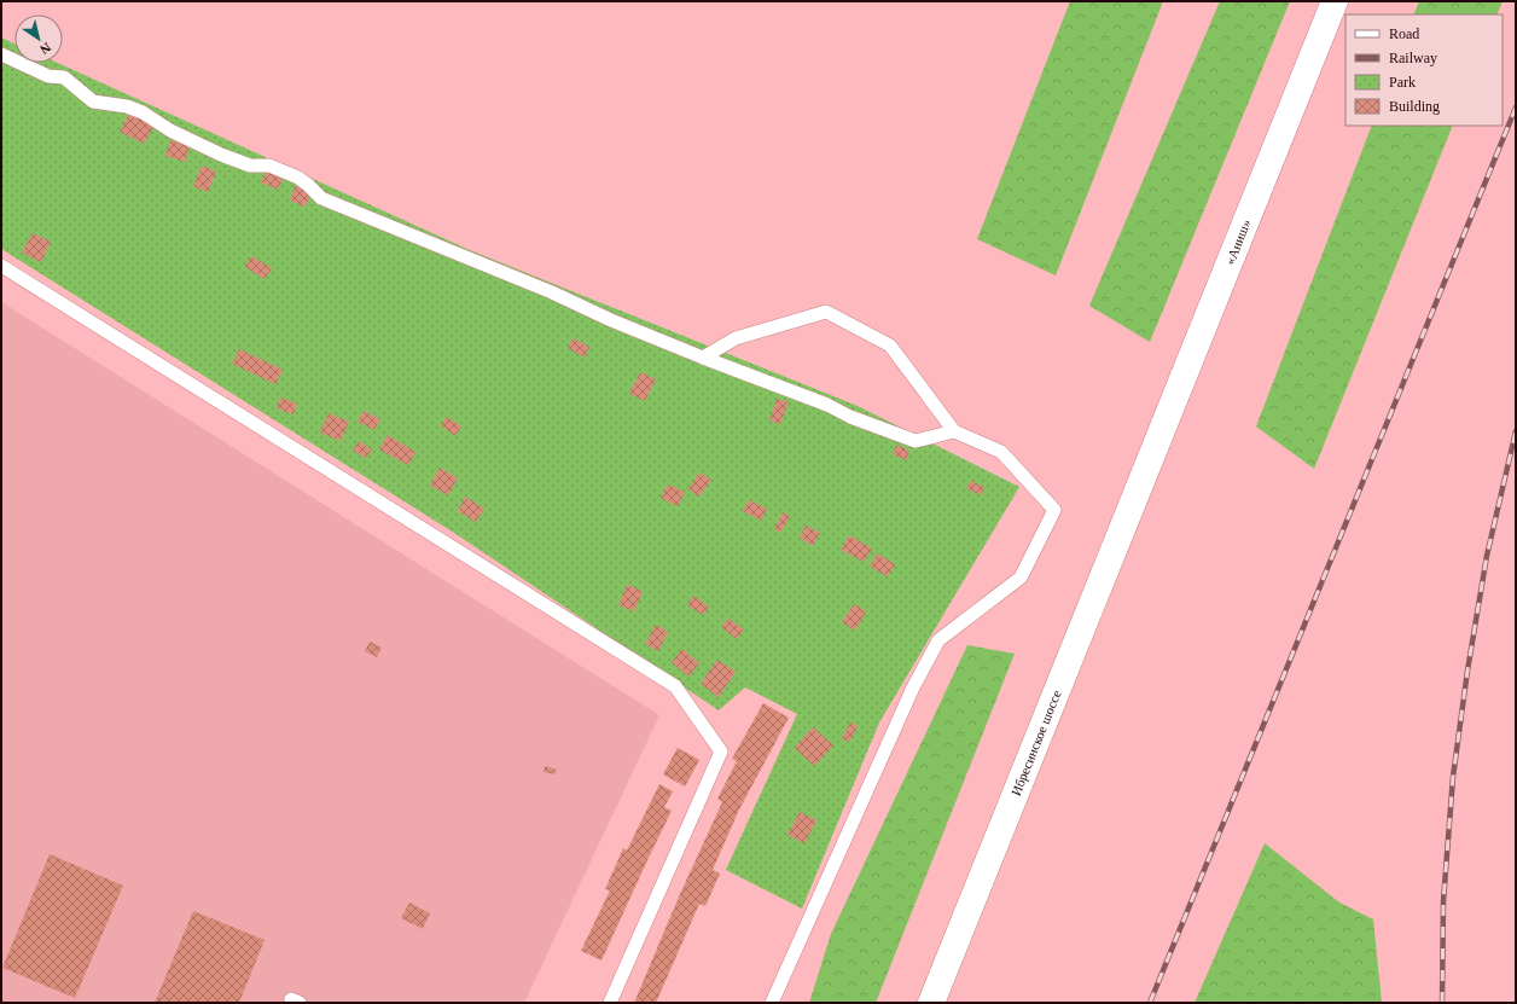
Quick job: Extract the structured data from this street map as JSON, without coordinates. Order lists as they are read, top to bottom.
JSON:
{
  "streets": {
    "main road": ["«Аниш»", "Ибресинское шоссе"]
  },
  "crossings": [
    ["«Аниш»", "Ибресинское шоссе"]
  ],
  "legend": [
    "Road",
    "Railway",
    "Park",
    "Building"
  ],
  "north": "bottom right"
}
